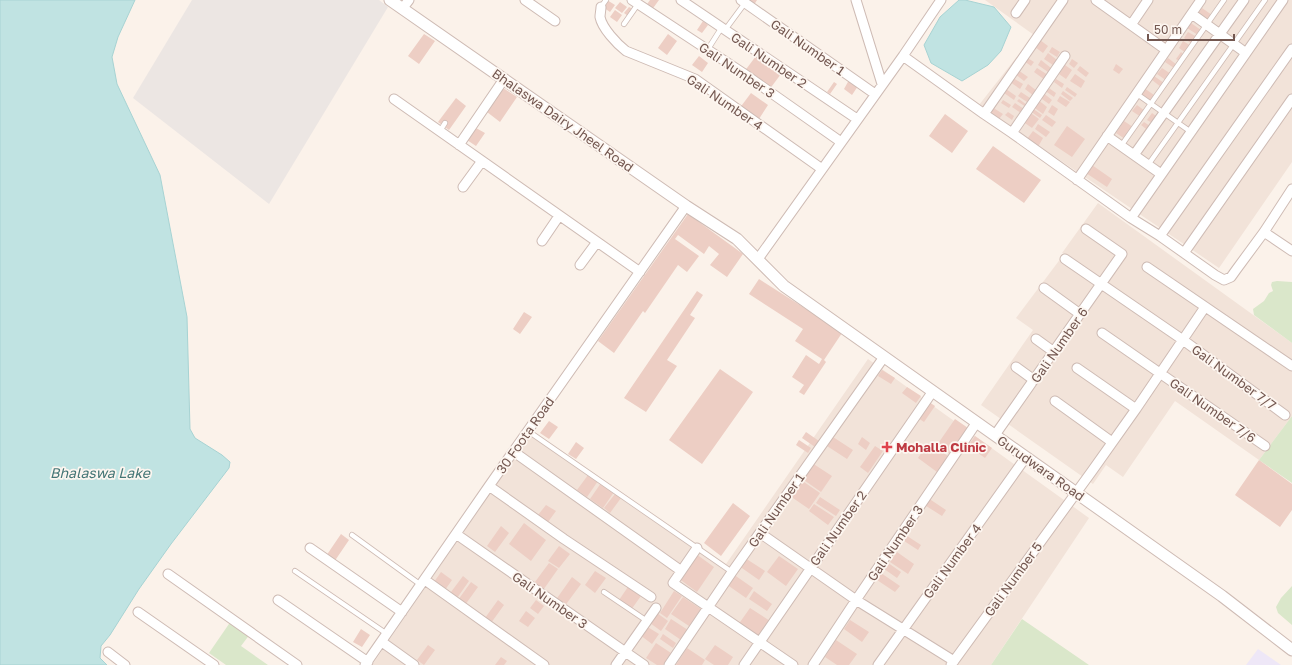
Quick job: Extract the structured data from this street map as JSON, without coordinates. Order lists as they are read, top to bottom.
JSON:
{
  "streets": {
    "street": [
      "Gali Number 1",
      "Gali Number 2",
      "Gali Number 3",
      "Gali Number 4",
      "Bhalaswa Dairy Jheel Road",
      "Gali Number 6",
      "Gali Number 7/7",
      "Gali Number 7/6",
      "30 Foota Road",
      "Gurudwara Road",
      "Gali Number 5"
    ]
  },
  "crossings": [
    ["Gali Number 1", "Gurudwara Road"],
    ["Gali Number 2", "Gurudwara Road"],
    ["Gali Number 3", "30 Foota Road"],
    ["Gali Number 3", "Gurudwara Road"],
    ["Gali Number 4", "Gurudwara Road"],
    ["Bhalaswa Dairy Jheel Road", "30 Foota Road"],
    ["Bhalaswa Dairy Jheel Road", "Gurudwara Road"],
    ["Gali Number 6", "Gali Number 7/7"],
    ["Gali Number 6", "Gurudwara Road"],
    ["Gali Number 7/7", "Gali Number 5"],
    ["Gali Number 7/6", "Gali Number 5"],
    ["Gurudwara Road", "Gali Number 5"]
  ],
  "water": ["Bhalaswa Lake"],
  "places": {
    "health": ["Mohalla Clinic"]
  },
  "scale_bar": "50 m"
}
